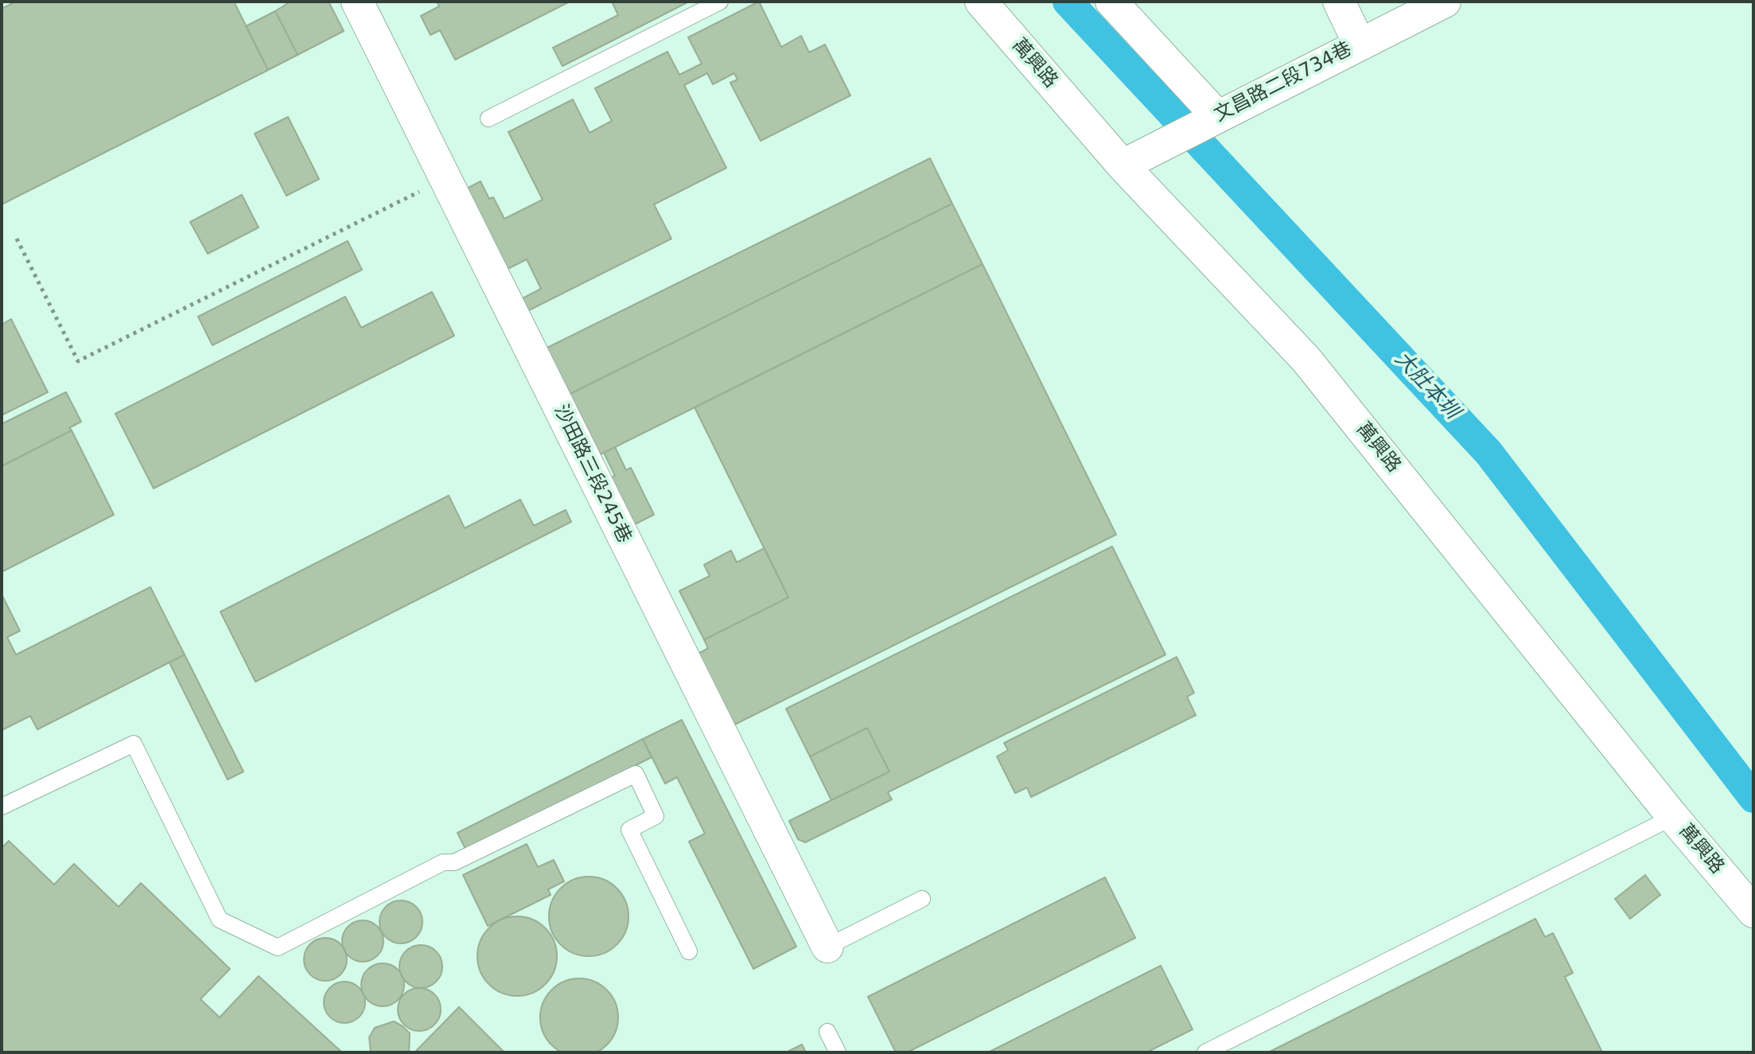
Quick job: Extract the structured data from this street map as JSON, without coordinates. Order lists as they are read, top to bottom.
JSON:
{
  "streets": {
    "street": ["萬興路", "文昌路二段734巷", "沙田路三段245巷"]
  },
  "crossings": [
    ["萬興路", "文昌路二段734巷"]
  ],
  "water": ["大肚本圳"]
}
